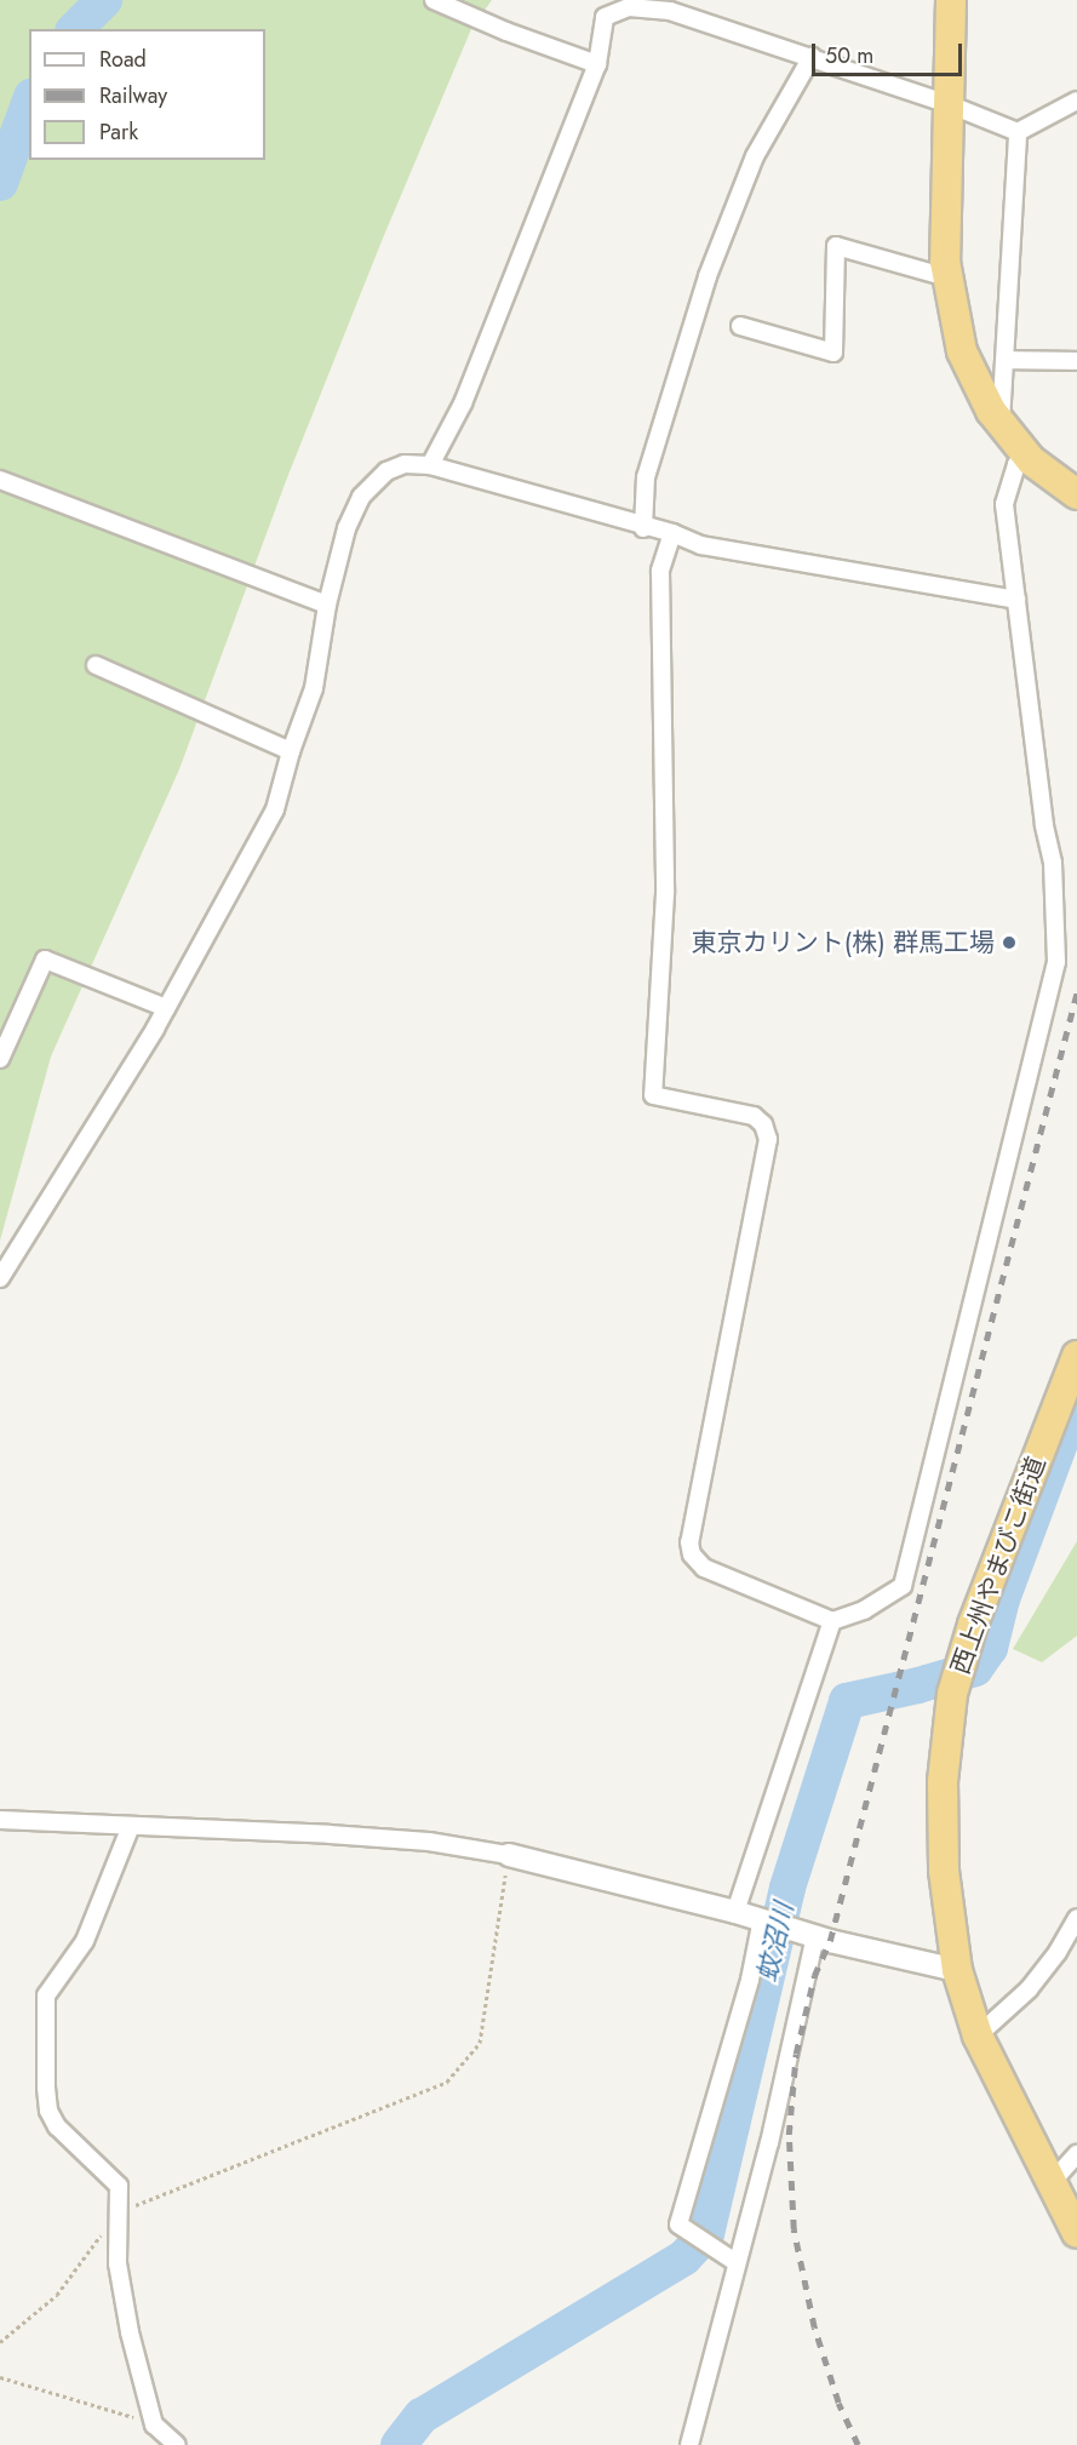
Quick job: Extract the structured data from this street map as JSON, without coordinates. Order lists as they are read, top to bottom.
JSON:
{
  "streets": {
    "highway": ["西上州やまびこ街道"]
  },
  "water": ["蚊沼川"],
  "places": ["東京カリント(株) 群馬工場"],
  "legend": ["Road", "Railway", "Park"],
  "scale_bar": "50 m"
}
